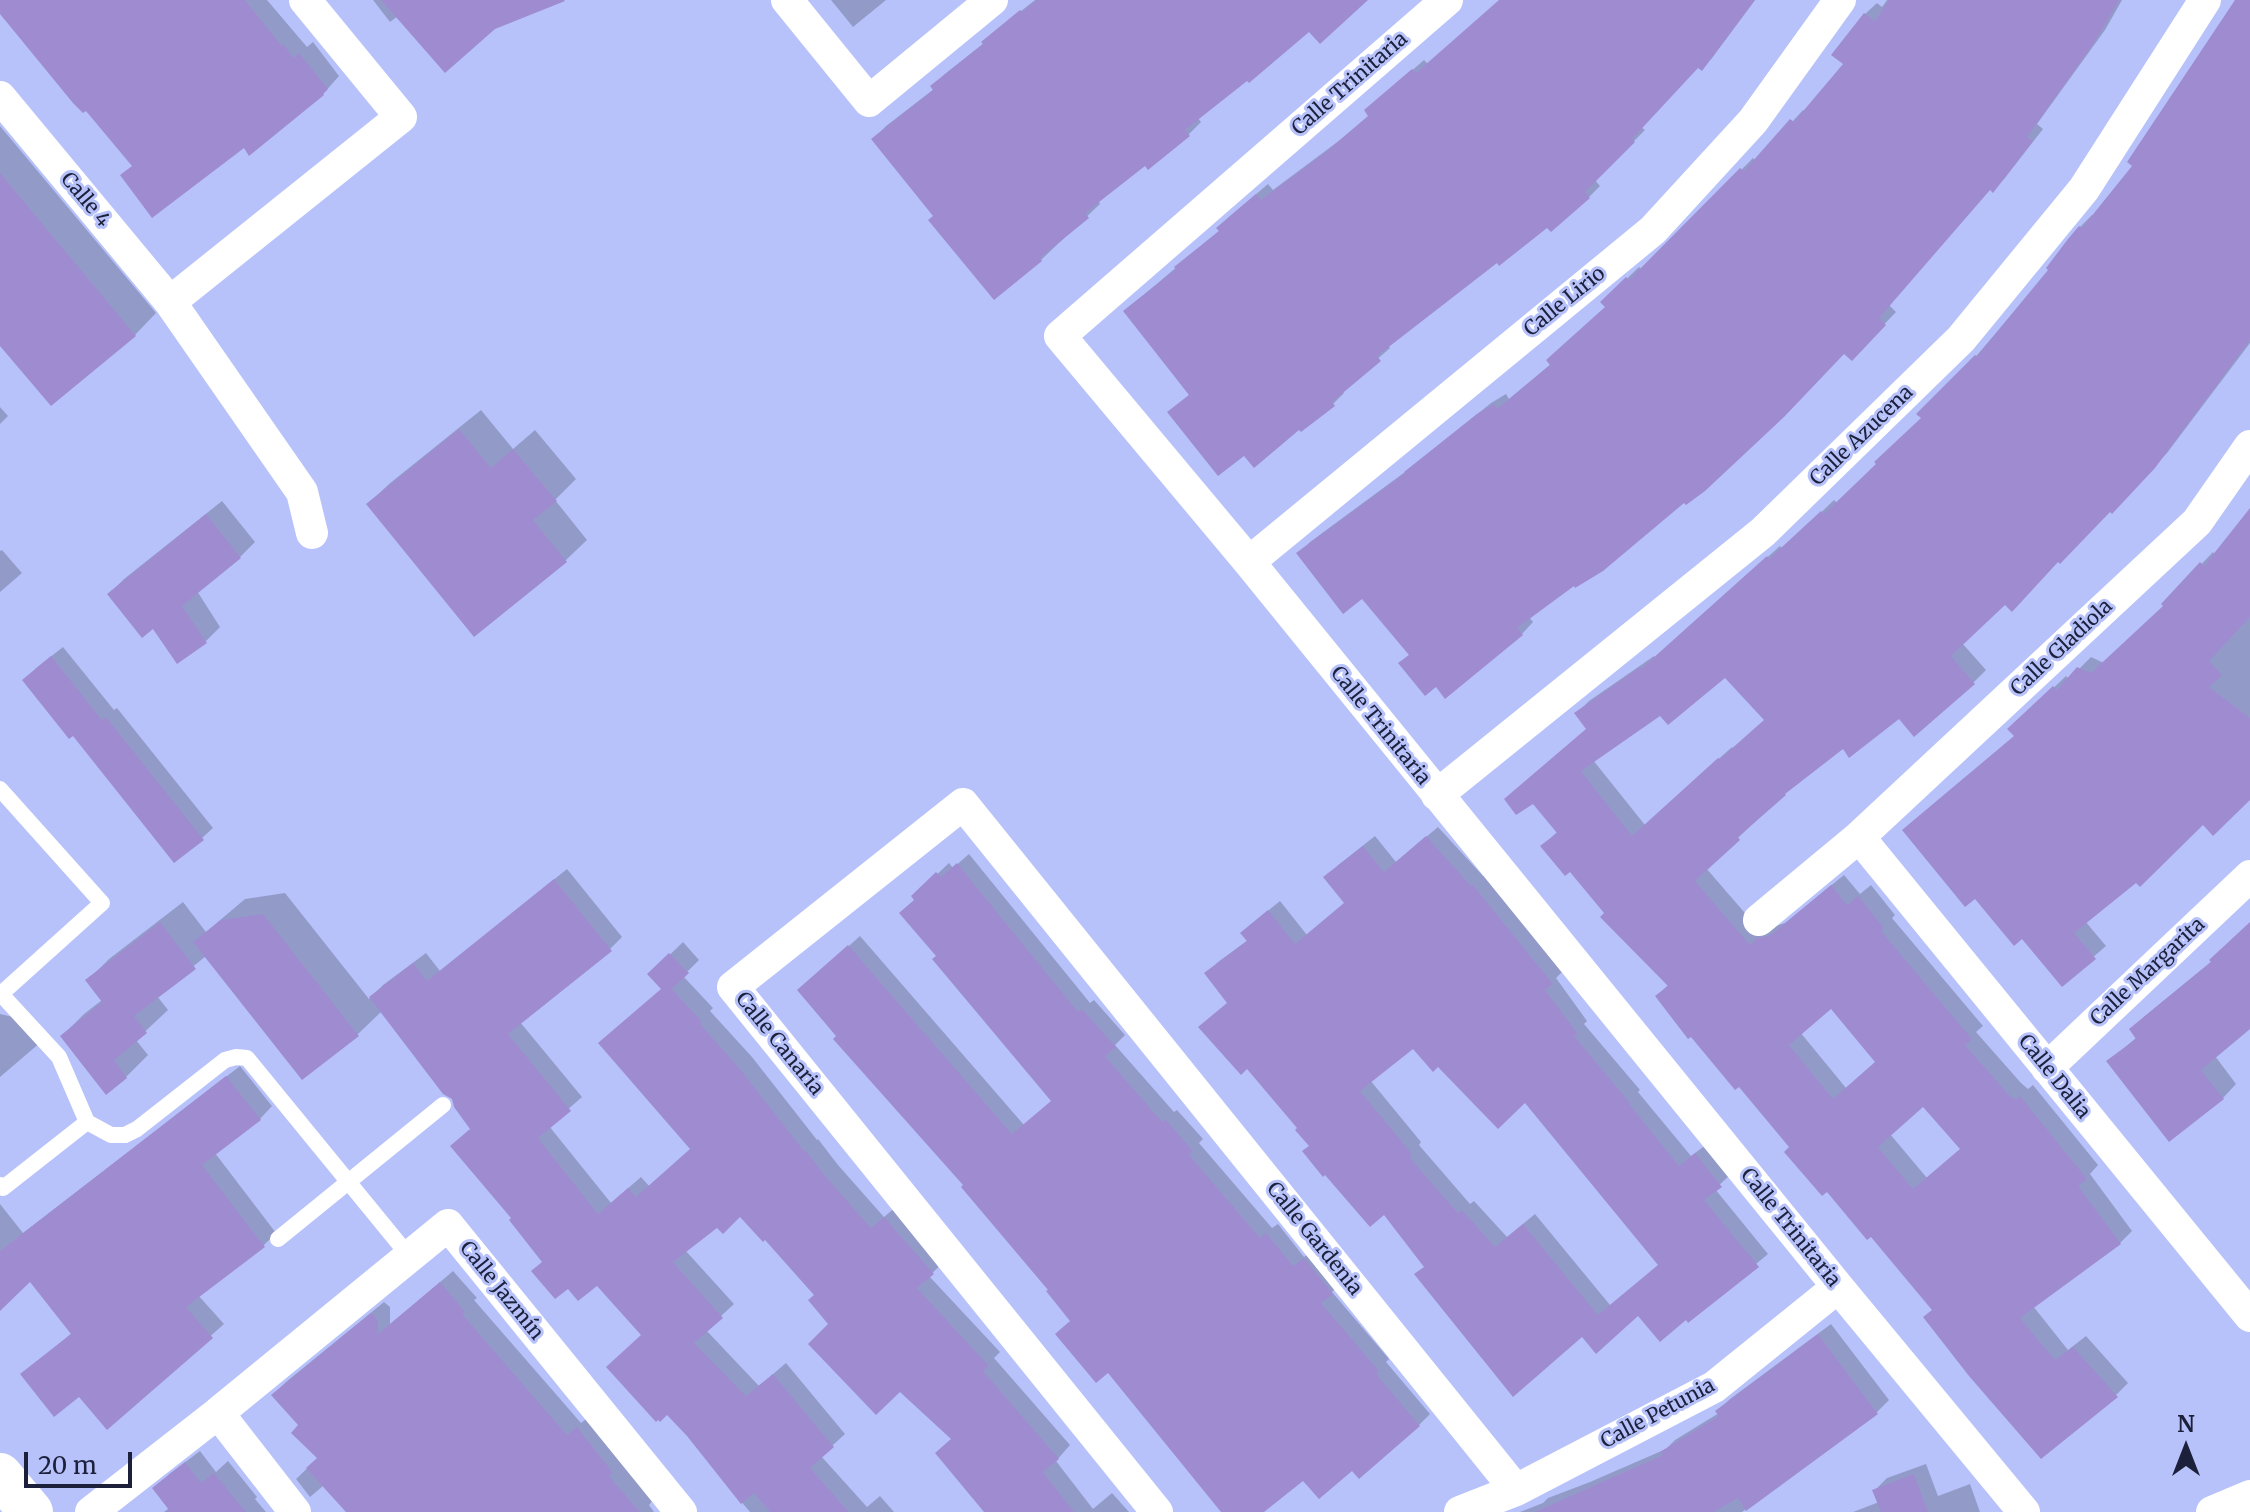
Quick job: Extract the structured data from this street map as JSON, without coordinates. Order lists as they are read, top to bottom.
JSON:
{
  "streets": {
    "street": [
      "Calle Trinitaria",
      "Calle 4",
      "Calle Lirio",
      "Calle Azucena",
      "Calle Gladiola",
      "Calle Margarita",
      "Calle Canaria",
      "Calle Dalia",
      "Calle Gardenia",
      "Calle Jazmín",
      "Calle Petunia"
    ]
  },
  "crossings": [
    ["Calle Trinitaria", "Calle Lirio"],
    ["Calle Trinitaria", "Calle Azucena"],
    ["Calle Trinitaria", "Calle Petunia"],
    ["Calle Gladiola", "Calle Dalia"],
    ["Calle Margarita", "Calle Dalia"],
    ["Calle Canaria", "Calle Gardenia"],
    ["Calle Gardenia", "Calle Petunia"]
  ],
  "scale_bar": "20 m",
  "north": "top"
}
